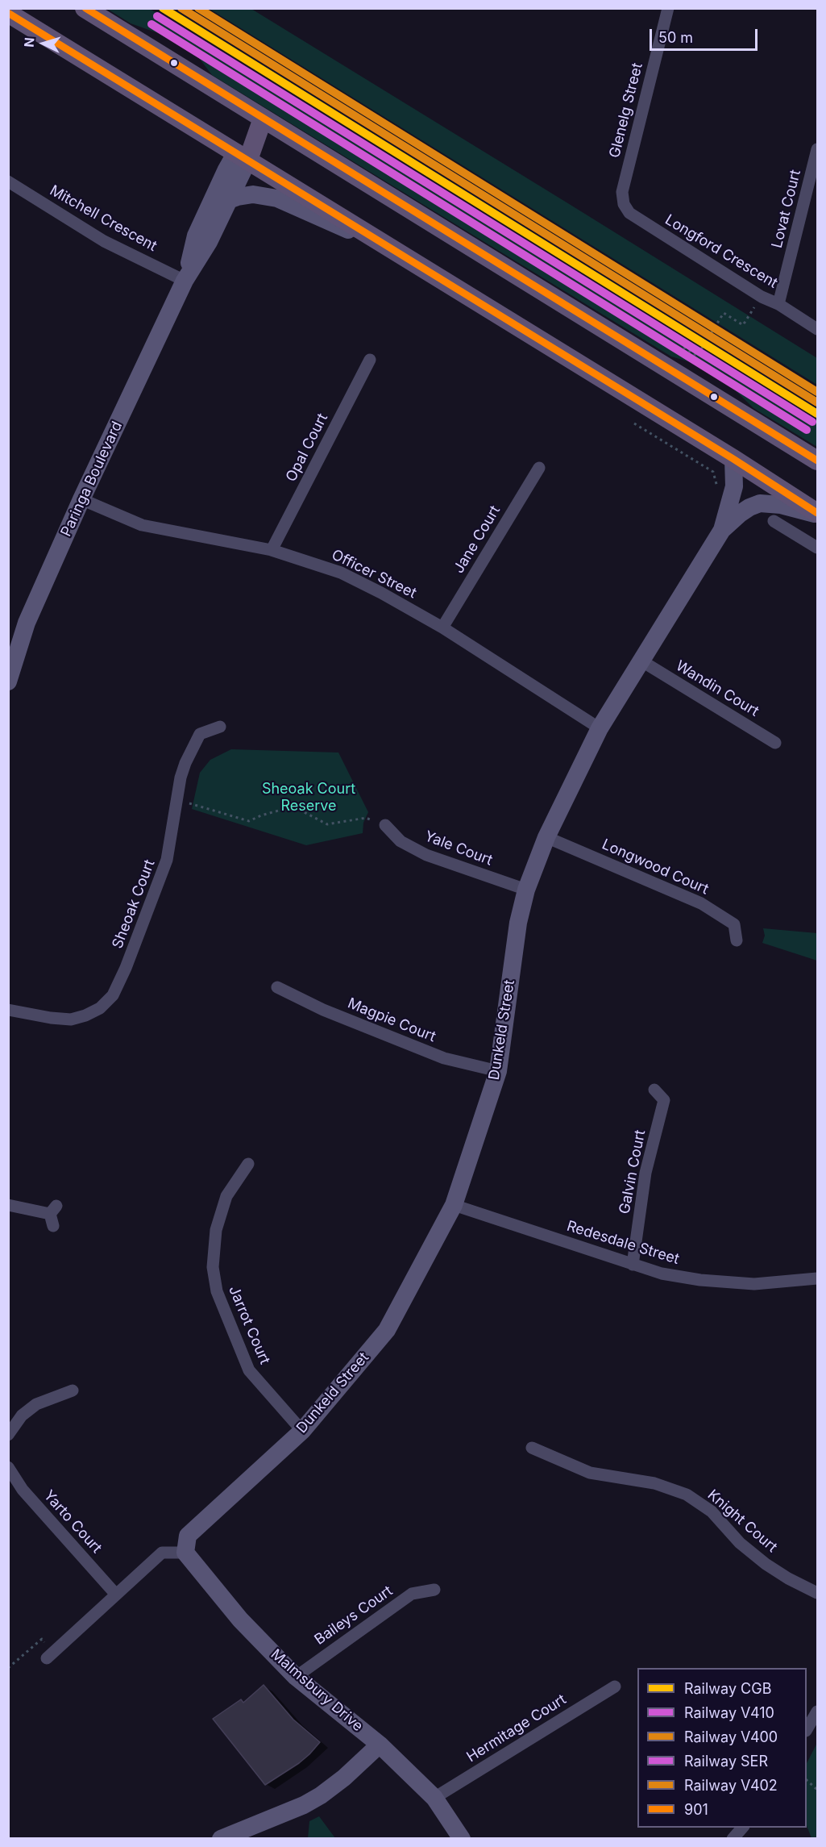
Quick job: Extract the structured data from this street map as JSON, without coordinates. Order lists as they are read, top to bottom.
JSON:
{
  "streets": {
    "street": [
      "Glenelg Street",
      "Lovat Court",
      "Mitchell Crescent",
      "Longford Crescent",
      "Opal Court",
      "Paringa Boulevard",
      "Jane Court",
      "Officer Street",
      "Wandin Court",
      "Yale Court",
      "Longwood Court",
      "Sheoak Court",
      "Magpie Court",
      "Dunkeld Street",
      "Galvin Court",
      "Redesdale Street",
      "Jarrot Court",
      "Knight Court",
      "Yarto Court",
      "Baileys Court",
      "Malmsbury Drive",
      "Hermitage Court"
    ]
  },
  "crossings": [
    ["Glenelg Street", "Longford Crescent"],
    ["Lovat Court", "Longford Crescent"],
    ["Mitchell Crescent", "Paringa Boulevard"],
    ["Opal Court", "Officer Street"],
    ["Paringa Boulevard", "Officer Street"],
    ["Jane Court", "Officer Street"],
    ["Officer Street", "Dunkeld Street"],
    ["Wandin Court", "Dunkeld Street"],
    ["Yale Court", "Dunkeld Street"],
    ["Longwood Court", "Dunkeld Street"],
    ["Magpie Court", "Dunkeld Street"],
    ["Dunkeld Street", "Redesdale Street"],
    ["Dunkeld Street", "Jarrot Court"],
    ["Dunkeld Street", "Malmsbury Drive"],
    ["Galvin Court", "Redesdale Street"],
    ["Baileys Court", "Malmsbury Drive"],
    ["Malmsbury Drive", "Hermitage Court"]
  ],
  "parks": ["Sheoak Court Reserve"],
  "lines": [
    "rail line CGB",
    "rail line V400",
    "rail line V402",
    "transit line 901",
    "rail line V410",
    "rail line SER"
  ],
  "legend": [
    "Railway CGB",
    "Railway V410",
    "Railway V400",
    "Railway SER",
    "Railway V402",
    "901"
  ],
  "scale_bar": "50 m",
  "north": "left"
}
